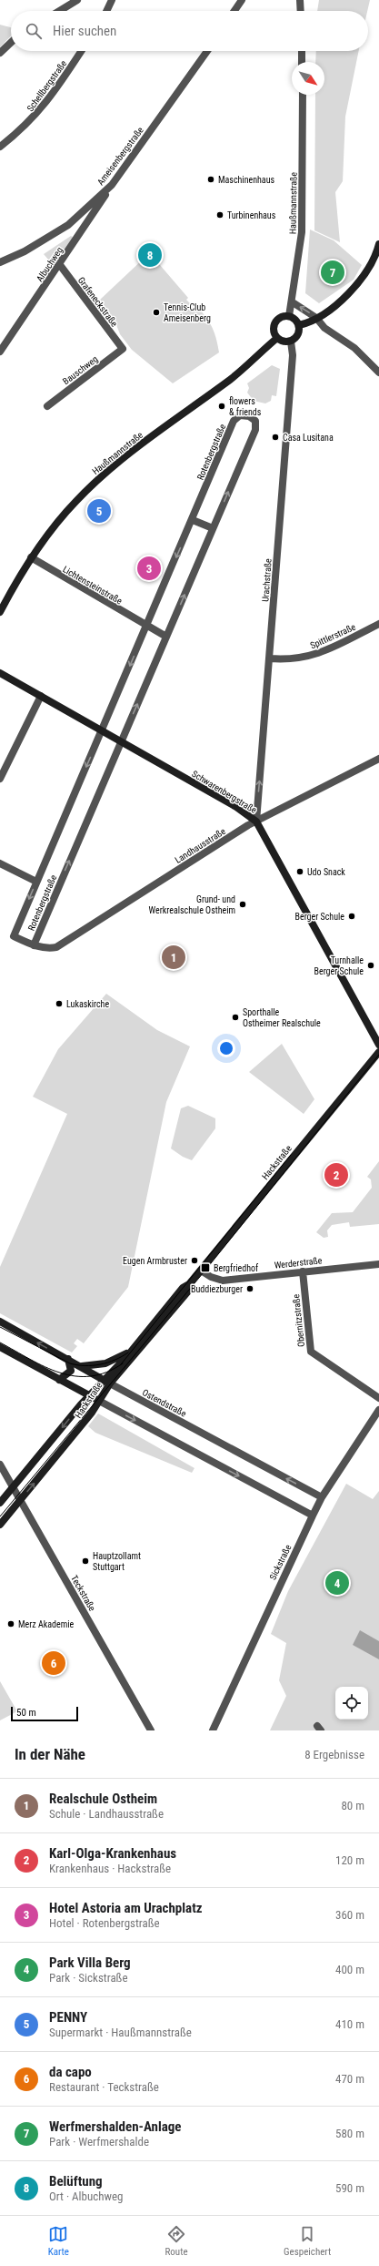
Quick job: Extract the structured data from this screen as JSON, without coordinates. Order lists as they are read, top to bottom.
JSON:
{
  "streets": {
    "street": [
      "Schellbergstraße",
      "Ameisenbergstraße",
      "Haußmannstraße",
      "Albuchweg",
      "Grafeneckstraße",
      "Bauschweg",
      "Rotenbergstraße",
      "Urachstraße",
      "Lichtensteinstraße",
      "Spittlerstraße",
      "Schwarenbergstraße",
      "Landhausstraße",
      "Hackstraße",
      "Werderstraße",
      "Obernitzstraße",
      "Ostendstraße",
      "Sickstraße",
      "Teckstraße"
    ]
  },
  "crossings": [
    ["Ameisenbergstraße", "Albuchweg"],
    ["Haußmannstraße", "Urachstraße"],
    ["Haußmannstraße", "Lichtensteinstraße"],
    ["Albuchweg", "Grafeneckstraße"],
    ["Grafeneckstraße", "Bauschweg"],
    ["Rotenbergstraße", "Lichtensteinstraße"],
    ["Rotenbergstraße", "Schwarenbergstraße"],
    ["Rotenbergstraße", "Landhausstraße"],
    ["Urachstraße", "Spittlerstraße"],
    ["Urachstraße", "Schwarenbergstraße"],
    ["Urachstraße", "Landhausstraße"],
    ["Schwarenbergstraße", "Landhausstraße"],
    ["Hackstraße", "Werderstraße"],
    ["Hackstraße", "Ostendstraße"],
    ["Hackstraße", "Teckstraße"],
    ["Werderstraße", "Obernitzstraße"],
    ["Ostendstraße", "Sickstraße"]
  ],
  "places": {
    "other": [
      "Maschinenhaus",
      "Turbinenhaus",
      "Tennis-Club Ameisenberg",
      "flowers & friends",
      "Casa Lusitana",
      "Udo Snack",
      "Grund- und Werkrealschule Ostheim",
      "Berger Schule",
      "Turnhalle Berger Schule",
      "Lukaskirche",
      "Sporthalle Ostheimer Realschule",
      "Eugen Armbruster",
      "Buddiezburger",
      "Hauptzollamt Stuttgart",
      "Merz Akademie"
    ],
    "transit": ["Bergfriedhof"]
  },
  "scale_bar": "50 m",
  "north": "bottom right",
  "page": {
    "search": "Hier suchen",
    "pins": [
      "8",
      "7",
      "5",
      "3",
      "1",
      "2",
      "4",
      "6"
    ],
    "scale": "50 m",
    "heading": ["In der Nähe", "8 Ergebnisse"],
    "list": [
      {
        "mark": "1",
        "name": "Realschule Ostheim",
        "note": "Schule · Landhausstraße",
        "value": "80 m"
      },
      {
        "mark": "2",
        "name": "Karl-Olga-Krankenhaus",
        "note": "Krankenhaus · Hackstraße",
        "value": "120 m"
      },
      {
        "mark": "3",
        "name": "Hotel Astoria am Urachplatz",
        "note": "Hotel · Rotenbergstraße",
        "value": "360 m"
      },
      {
        "mark": "4",
        "name": "Park Villa Berg",
        "note": "Park · Sickstraße",
        "value": "400 m"
      },
      {
        "mark": "5",
        "name": "PENNY",
        "note": "Supermarkt · Haußmannstraße",
        "value": "410 m"
      },
      {
        "mark": "6",
        "name": "da capo",
        "note": "Restaurant · Teckstraße",
        "value": "470 m"
      },
      {
        "mark": "7",
        "name": "Werfmershalden-Anlage",
        "note": "Park · Werfmershalde",
        "value": "580 m"
      },
      {
        "mark": "8",
        "name": "Belüftung",
        "note": "Ort · Albuchweg",
        "value": "590 m"
      }
    ],
    "nav": ["Karte", "Route", "Gespeichert"]
  }
}
